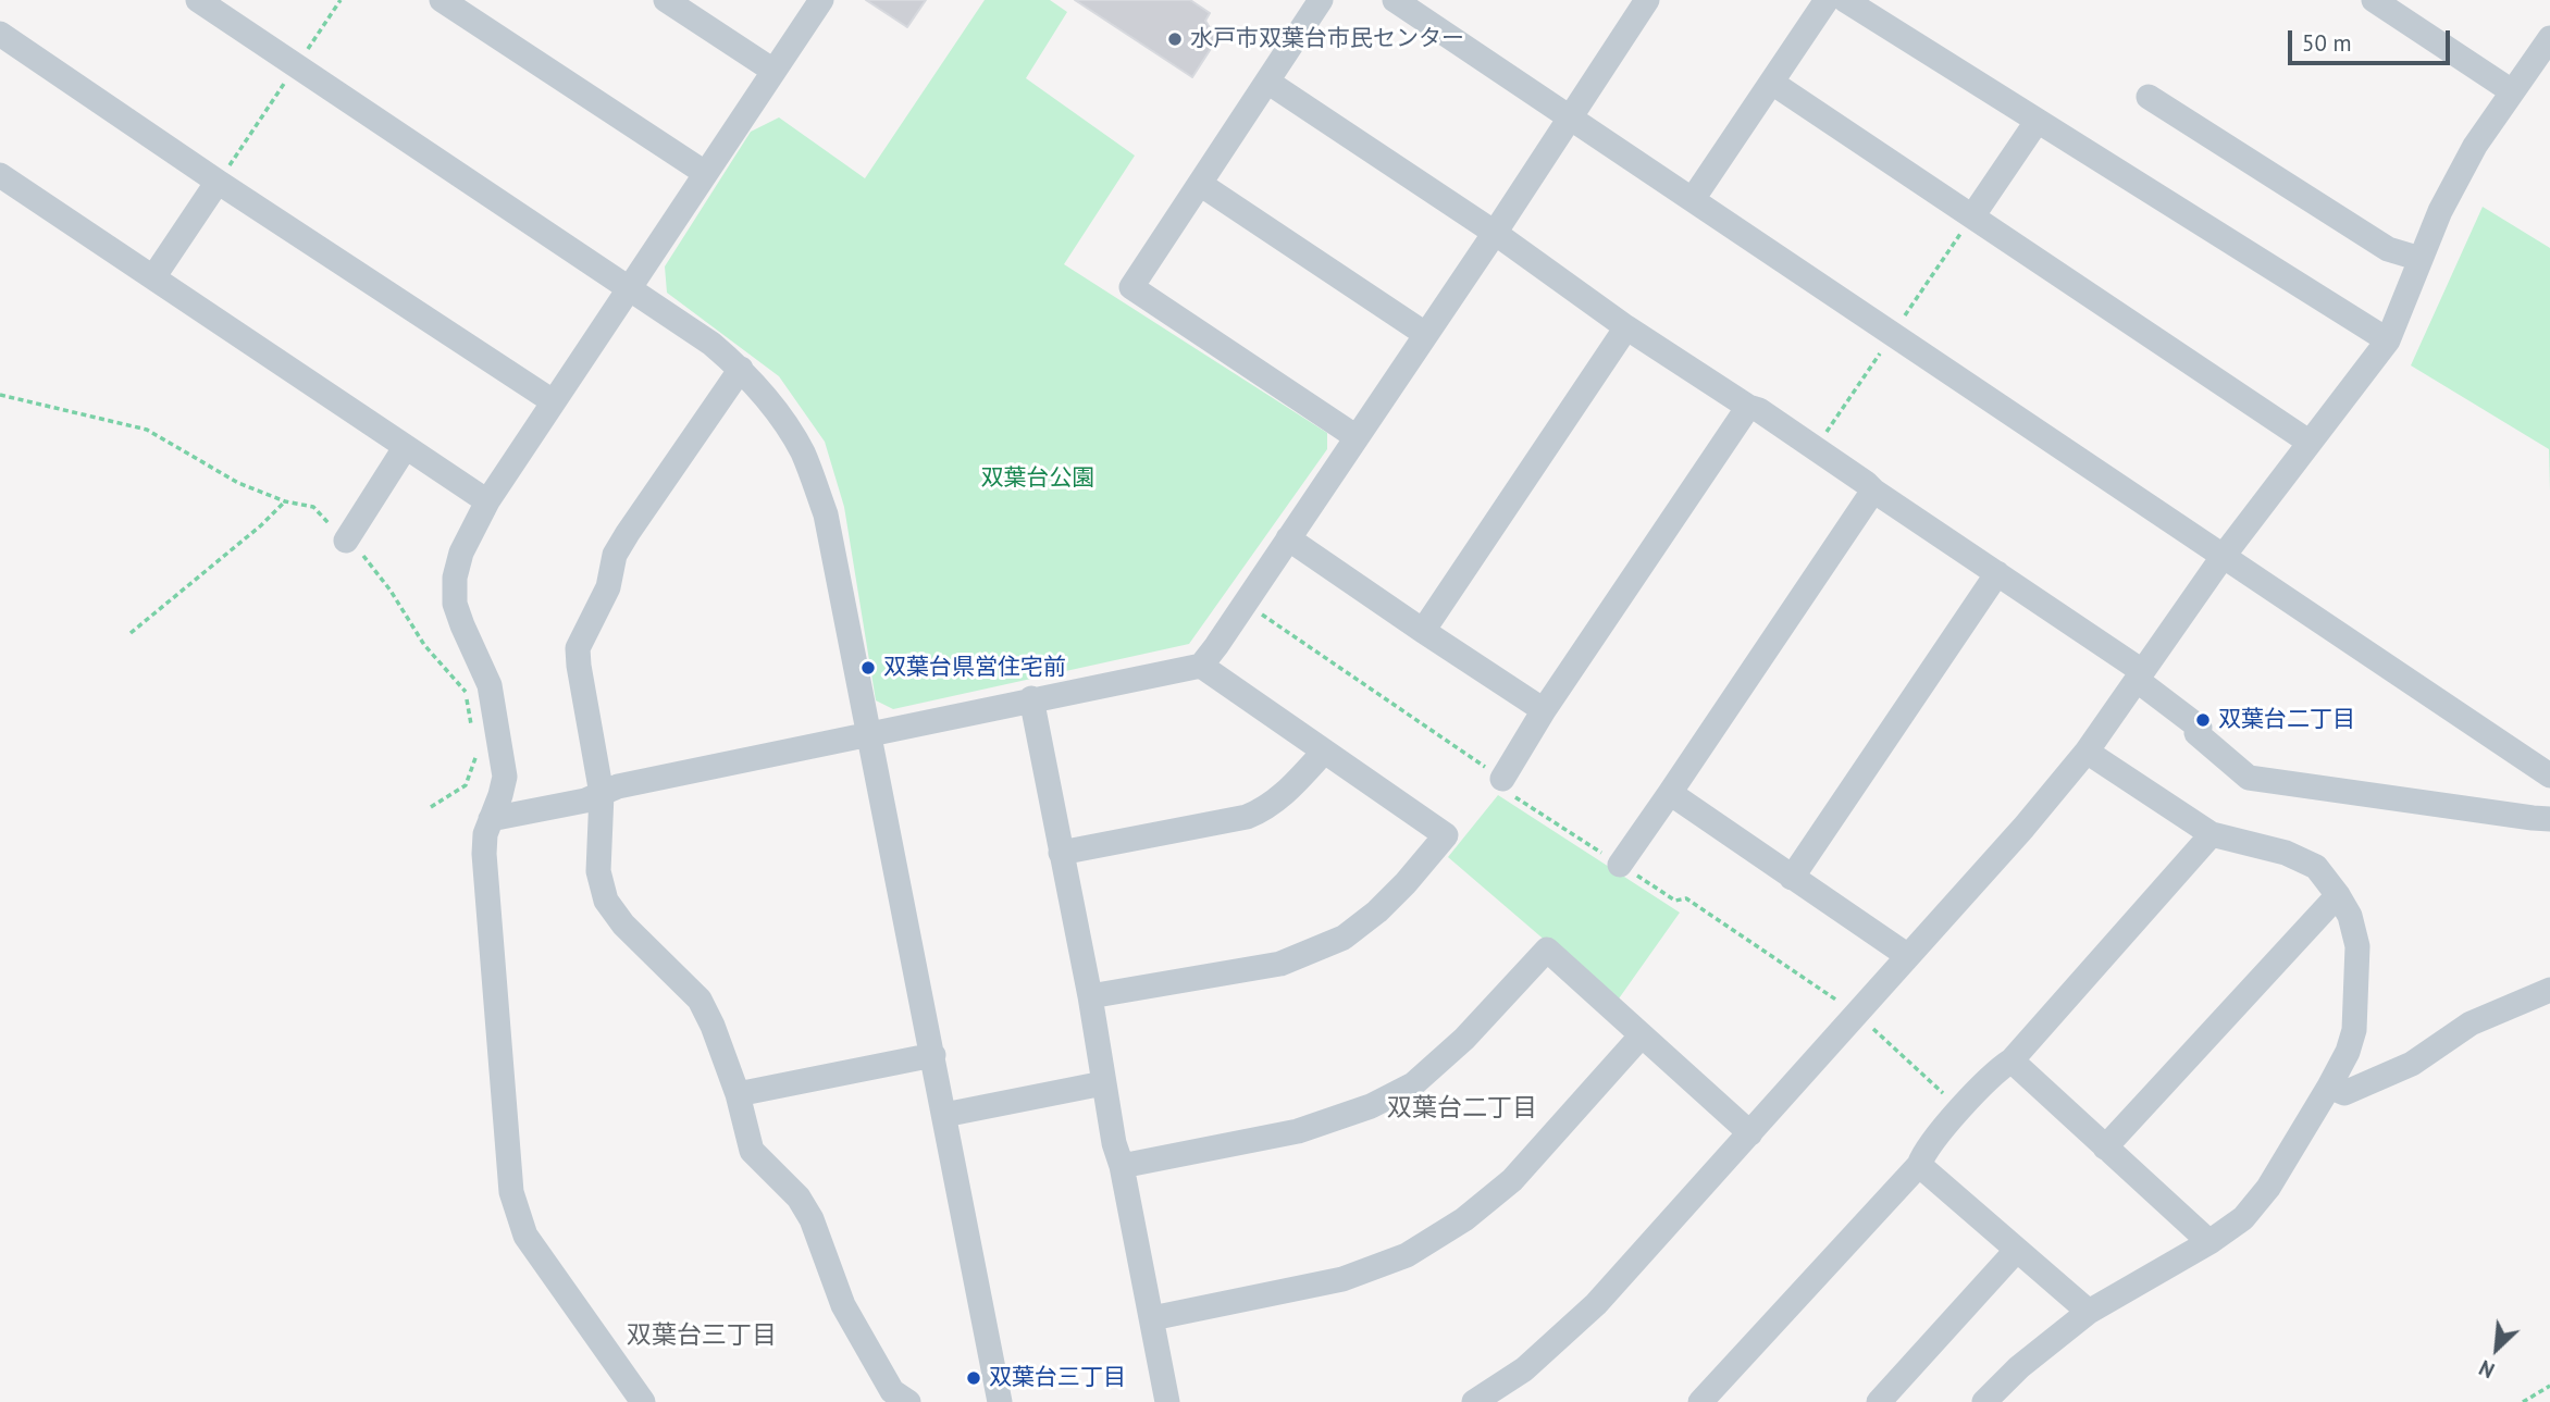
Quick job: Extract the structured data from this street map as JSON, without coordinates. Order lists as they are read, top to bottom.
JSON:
{
  "districts": ["双葉台二丁目", "双葉台三丁目"],
  "parks": ["双葉台公園"],
  "places": [
    "水戸市双葉台市民センター",
    "双葉台県営住宅前",
    "双葉台二丁目",
    "双葉台三丁目"
  ],
  "scale_bar": "50 m",
  "north": "bottom left"
}
